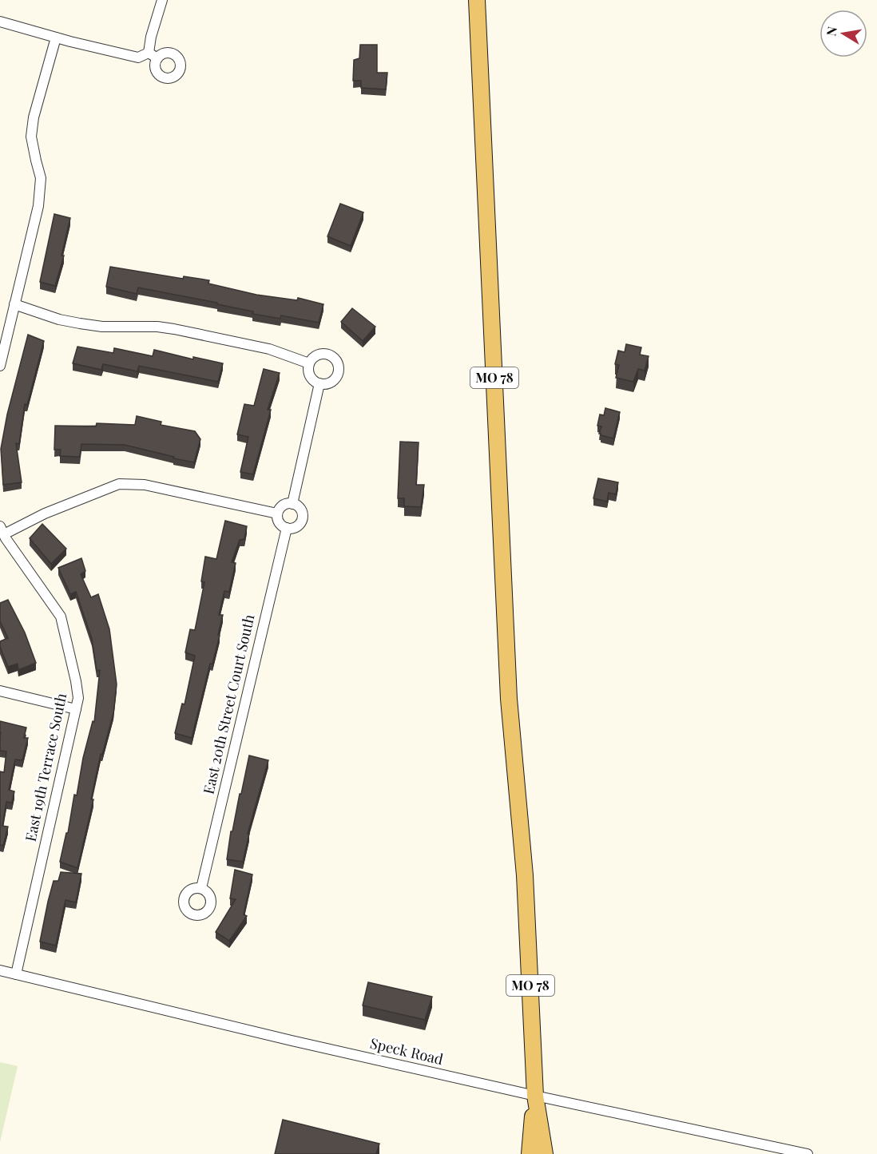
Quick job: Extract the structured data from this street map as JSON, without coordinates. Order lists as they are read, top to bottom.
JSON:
{
  "streets": {
    "main road": ["MO 78"],
    "street": ["East 20th Street Court South", "East 19th Terrace South", "Speck Road"]
  },
  "crossings": [
    ["MO 78", "Speck Road"],
    ["East 19th Terrace South", "Speck Road"]
  ],
  "north": "left"
}
